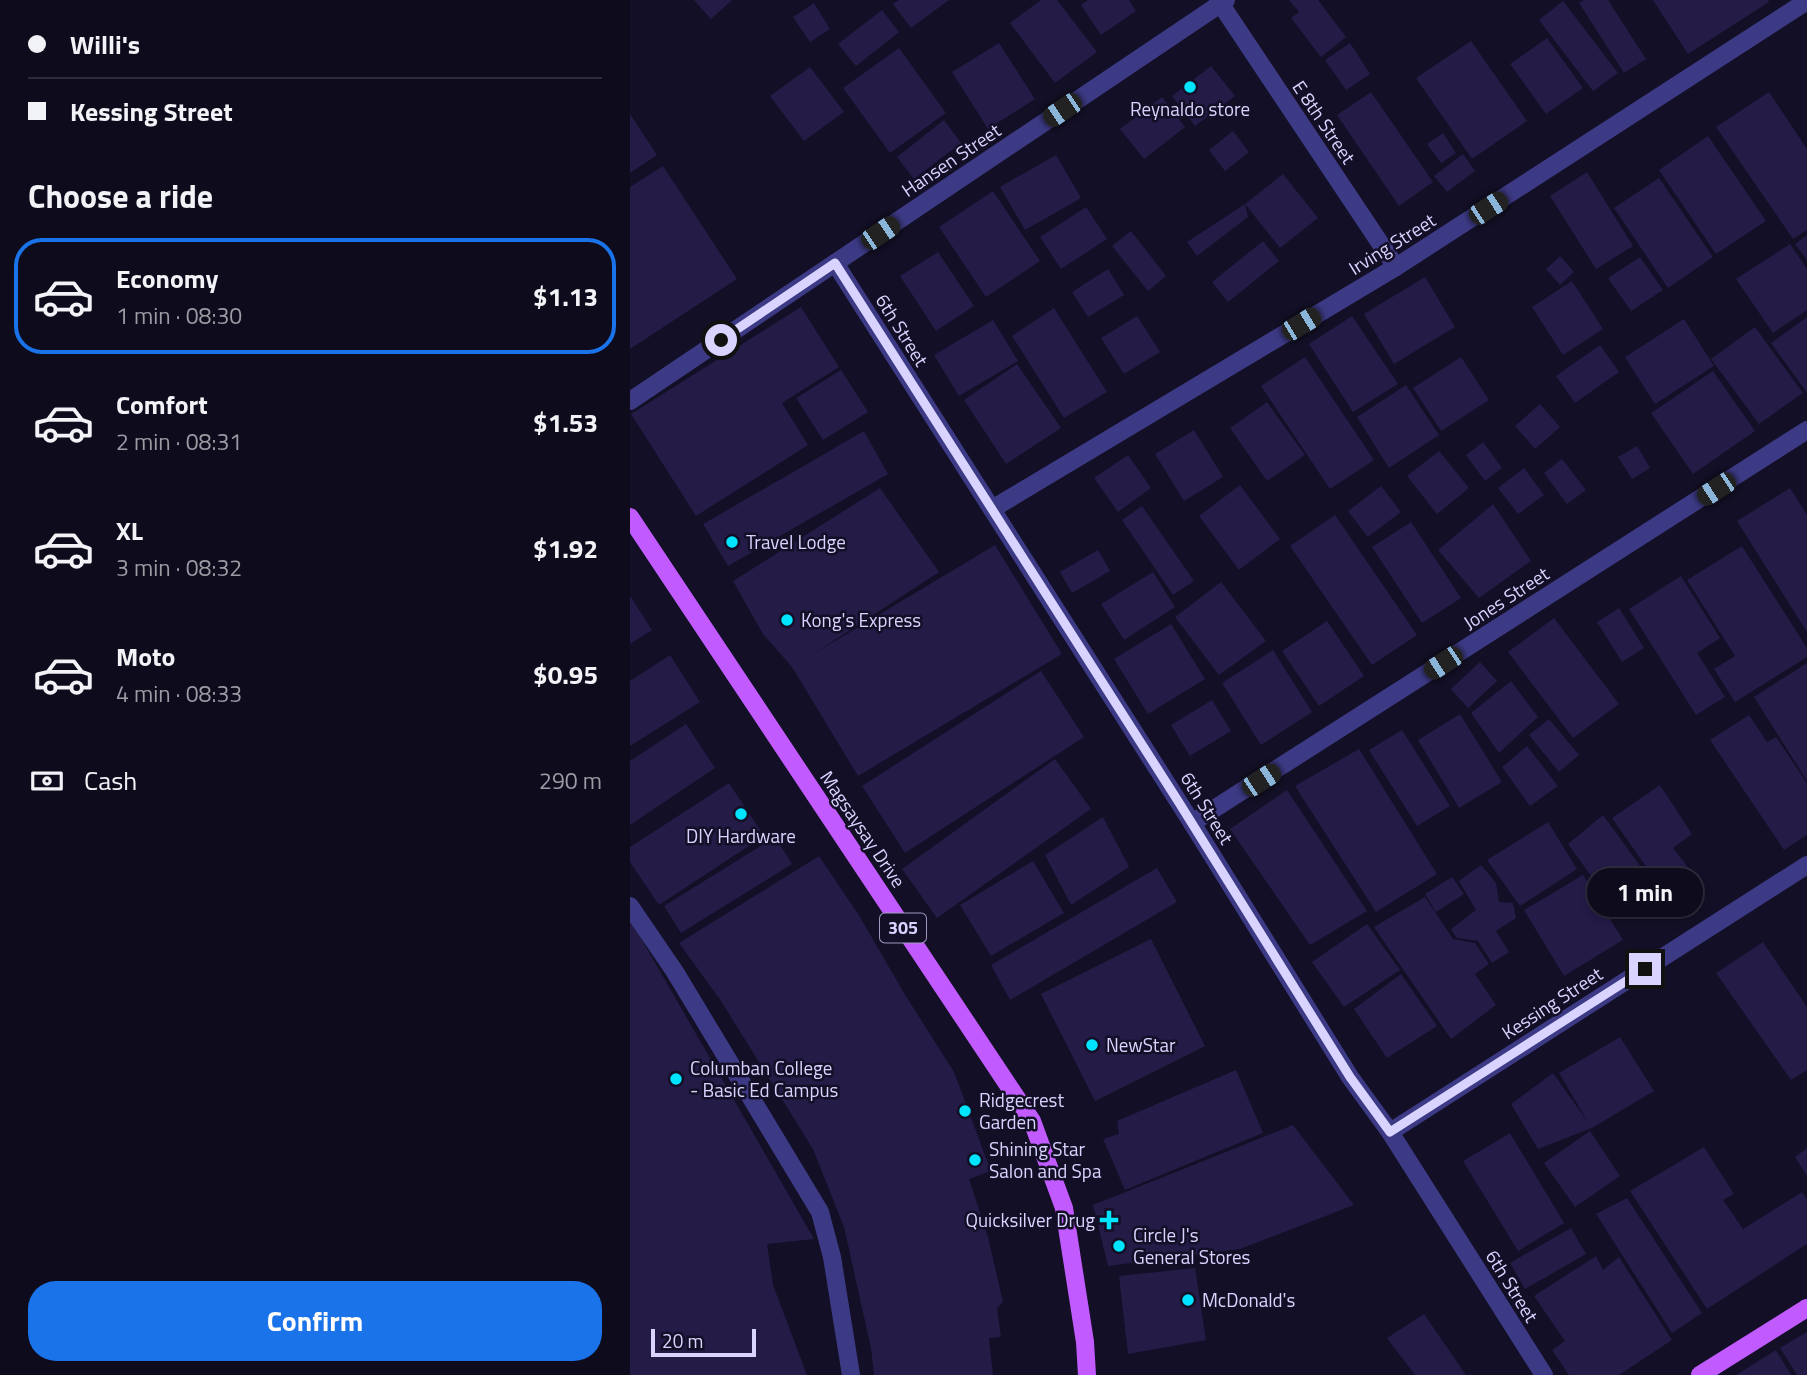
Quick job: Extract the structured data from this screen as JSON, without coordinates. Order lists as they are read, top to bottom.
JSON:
{
  "streets": {
    "main road": ["Magsaysay Drive", "305"],
    "street": [
      "E 8th Street",
      "Hansen Street",
      "Irving Street",
      "6th Street",
      "Jones Street",
      "Kessing Street"
    ]
  },
  "crossings": [
    ["E 8th Street", "Hansen Street"],
    ["E 8th Street", "Irving Street"],
    ["Hansen Street", "6th Street"],
    ["Irving Street", "6th Street"],
    ["6th Street", "Jones Street"],
    ["6th Street", "Kessing Street"]
  ],
  "places": {
    "other": [
      "Reynaldo store",
      "Travel Lodge",
      "Kong's Express",
      "DIY Hardware",
      "NewStar",
      "Columban College - Basic Ed Campus",
      "Ridgecrest Garden",
      "Shining Star Salon and Spa",
      "Circle J's General Stores",
      "McDonald's"
    ],
    "health": ["Quicksilver Drug"]
  },
  "scale_bar": "20 m",
  "page": {
    "banner": ["Willi's", "Kessing Street"],
    "heading": "Choose a ride",
    "list": [
      {
        "name": "Economy",
        "note": "1 min · 08:30",
        "value": "$1.13"
      },
      {
        "name": "Comfort",
        "note": "2 min · 08:31",
        "value": "$1.53"
      },
      {
        "name": "XL",
        "note": "3 min · 08:32",
        "value": "$1.92"
      },
      {
        "name": "Moto",
        "note": "4 min · 08:33",
        "value": "$0.95"
      }
    ],
    "pay": ["Cash", "290 m"],
    "bubble": "1 min",
    "buttons": "Confirm",
    "scale": "20 m"
  }
}
